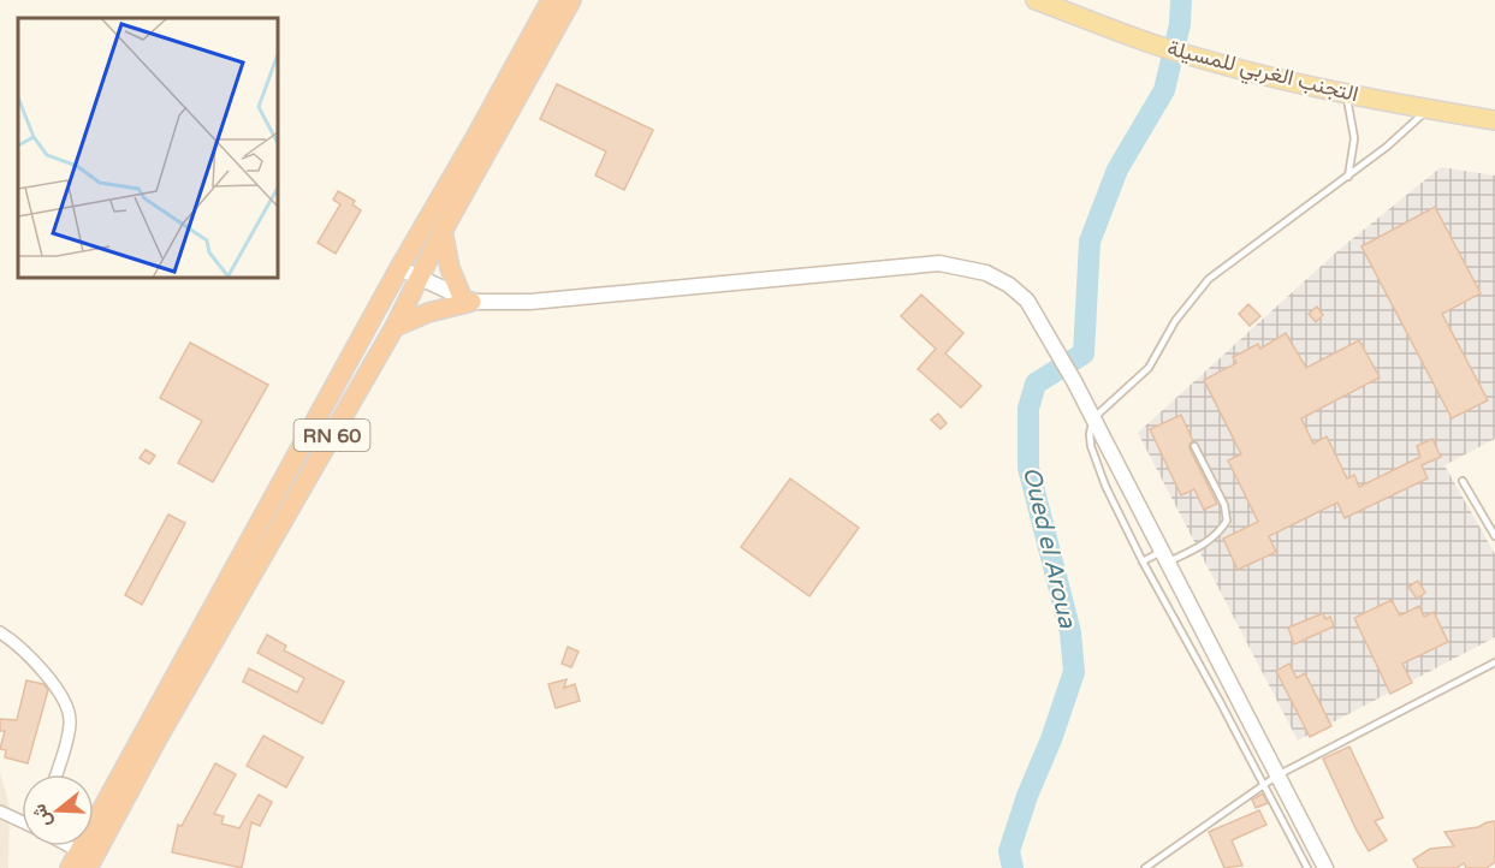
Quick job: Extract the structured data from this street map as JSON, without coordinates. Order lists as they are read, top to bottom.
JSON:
{
  "streets": {
    "highway": ["RN 60"],
    "main road": ["التجنب الغربي للمسيلة"]
  },
  "water": ["Oued el Aroua"],
  "north": "left"
}
